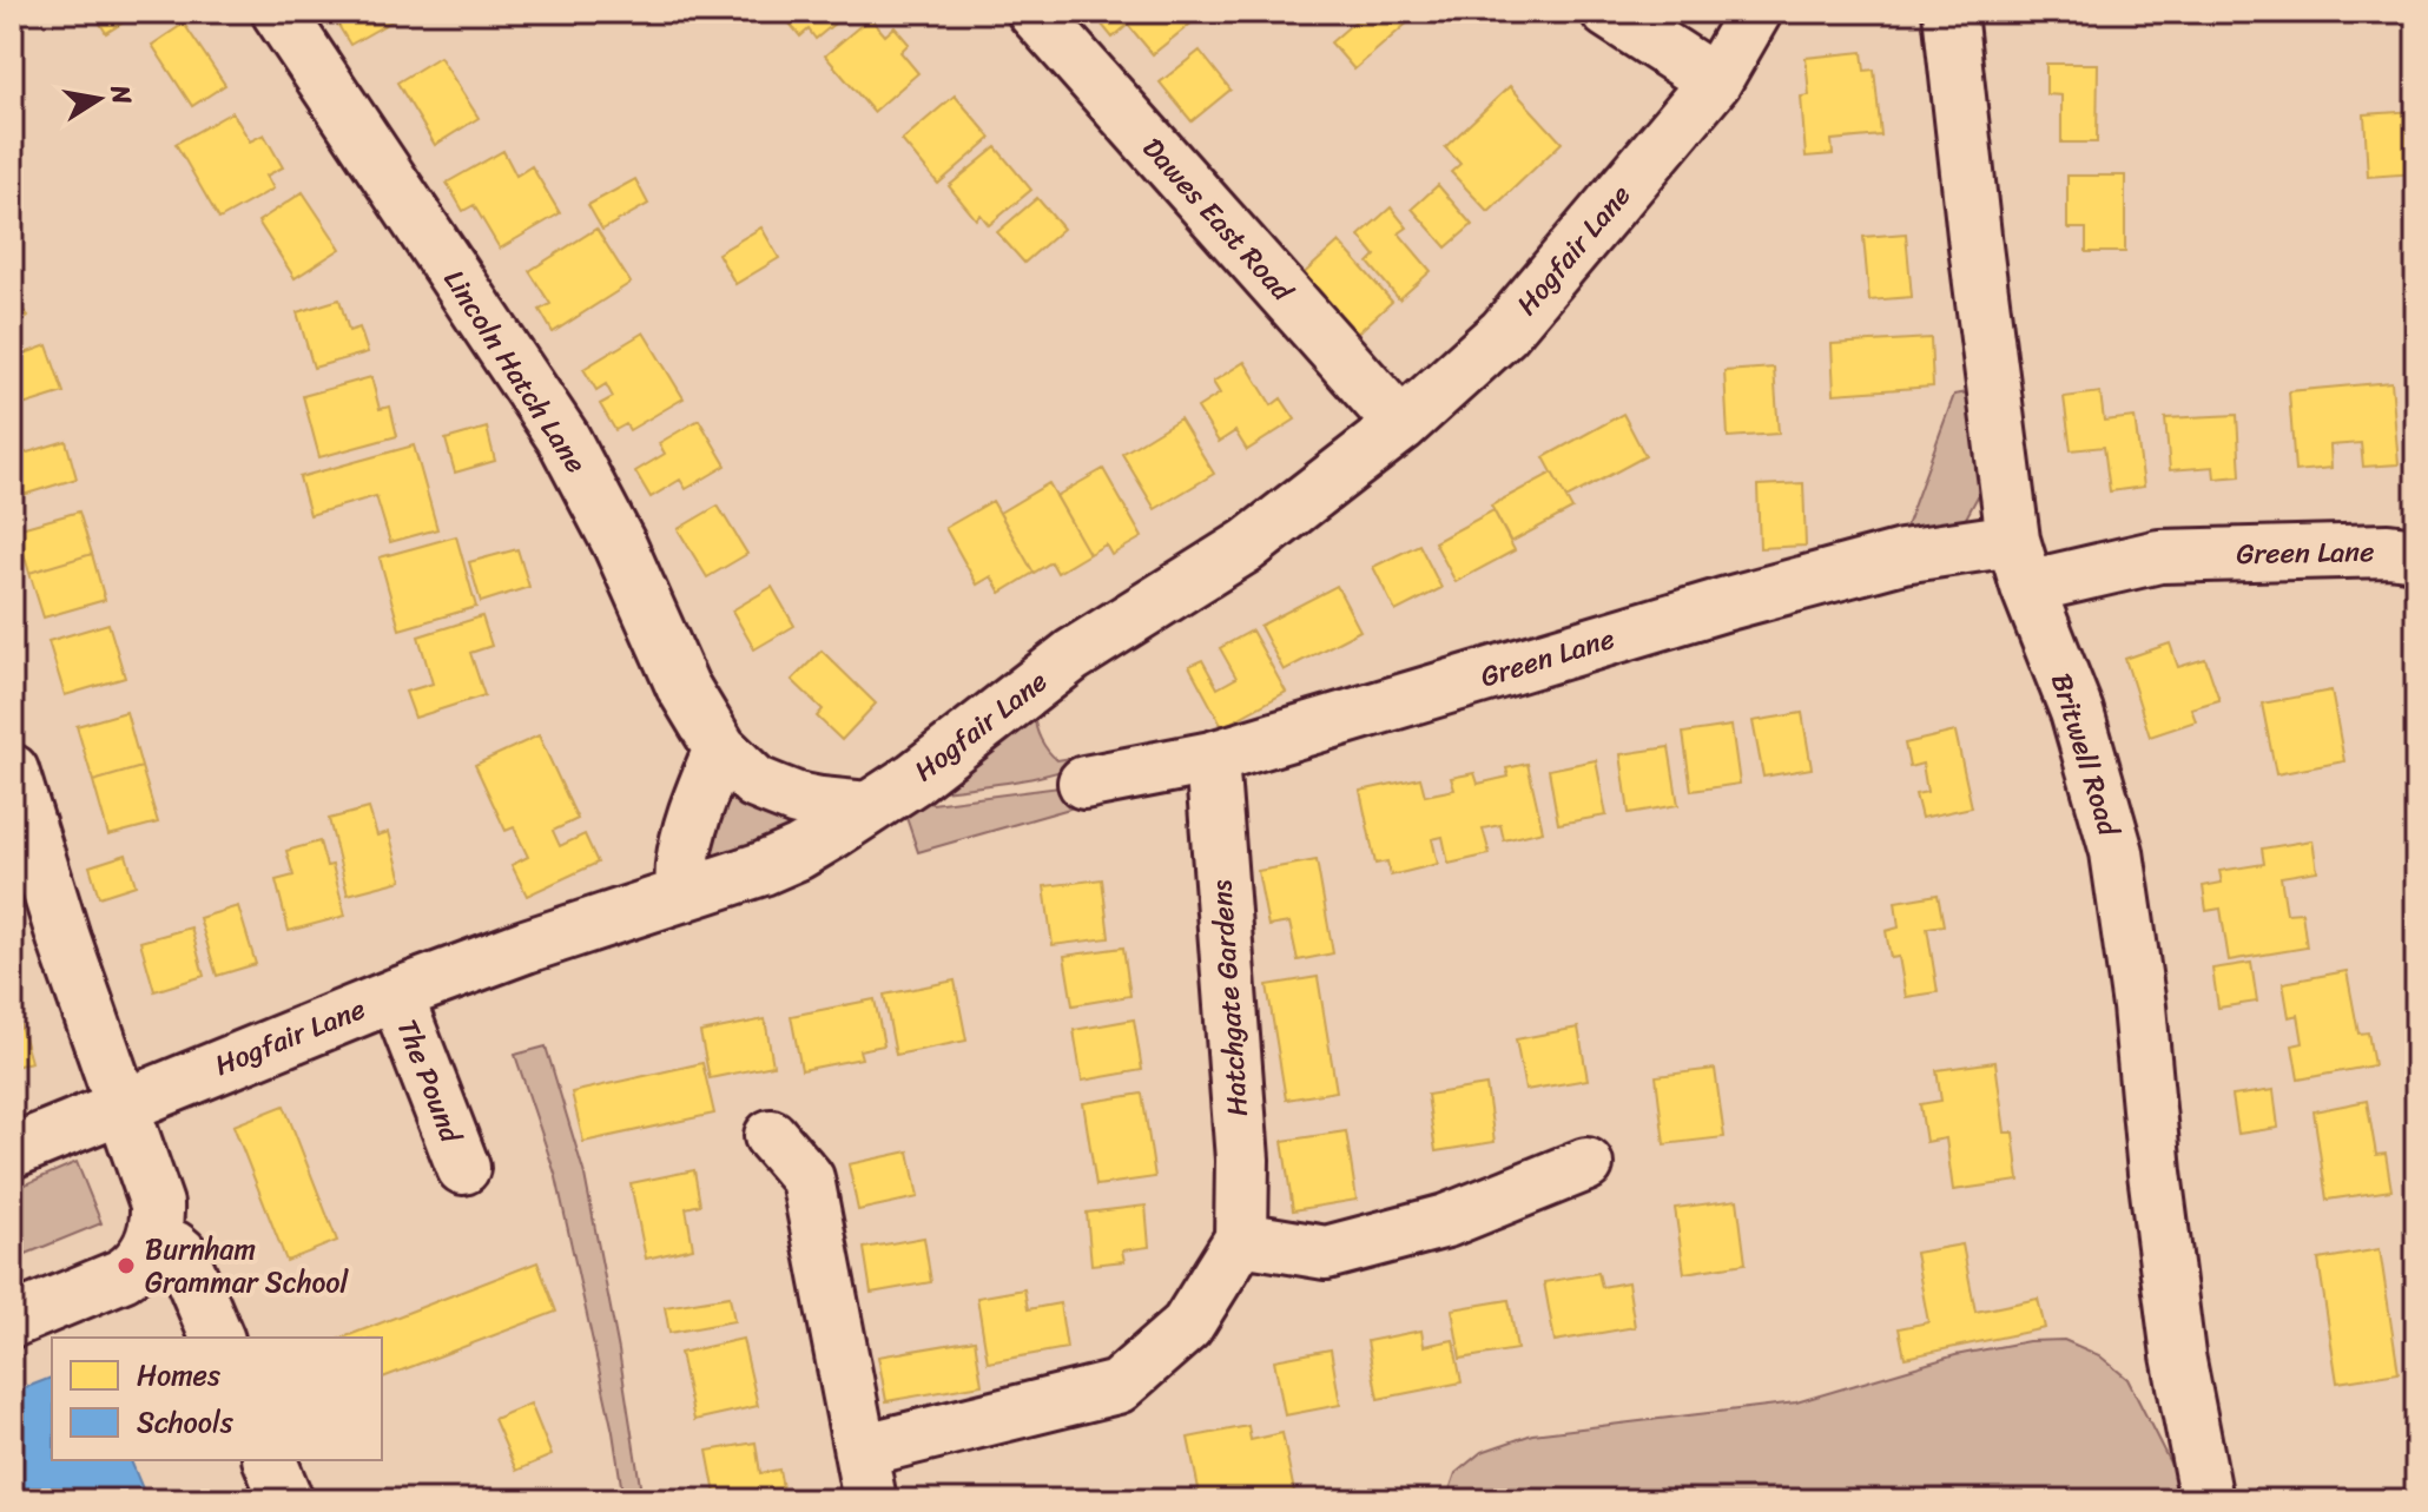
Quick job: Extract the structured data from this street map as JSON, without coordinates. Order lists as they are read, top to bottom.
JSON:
{
  "streets": {
    "street": [
      "Dawes East Road",
      "Hogfair Lane",
      "Lincoln Hatch Lane",
      "Green Lane",
      "Britwell Road",
      "Hatchgate Gardens",
      "The Pound"
    ]
  },
  "crossings": [
    ["Dawes East Road", "Hogfair Lane"],
    ["Hogfair Lane", "Lincoln Hatch Lane"],
    ["Hogfair Lane", "The Pound"],
    ["Green Lane", "Britwell Road"],
    ["Green Lane", "Hatchgate Gardens"]
  ],
  "places": ["Burnham Grammar School"],
  "legend": ["Homes", "Schools"],
  "north": "right"
}
